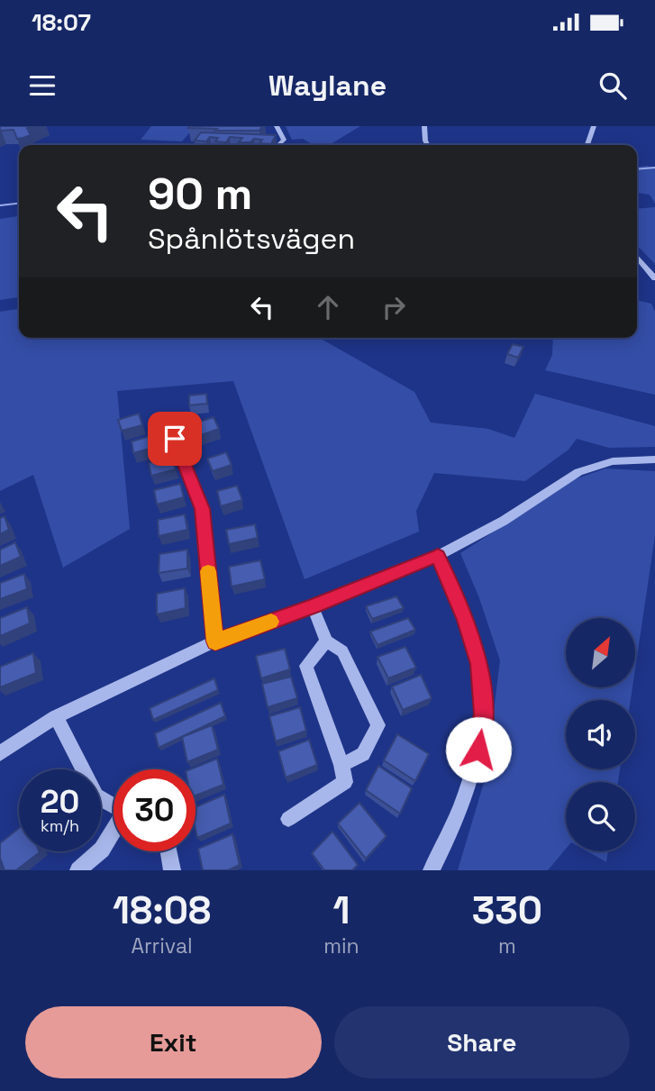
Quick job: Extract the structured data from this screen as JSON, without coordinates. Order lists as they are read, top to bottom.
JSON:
{
  "north": "top right",
  "page": {
    "status": "18:07",
    "header": "Waylane",
    "turn": ["90 m", "Spånlötsvägen"],
    "speed": "20 km/h",
    "limit": "30",
    "eta": [
      "18:08",
      "Arrival",
      "1",
      "min",
      "330",
      "m"
    ],
    "buttons": ["Exit", "Share"]
  }
}
